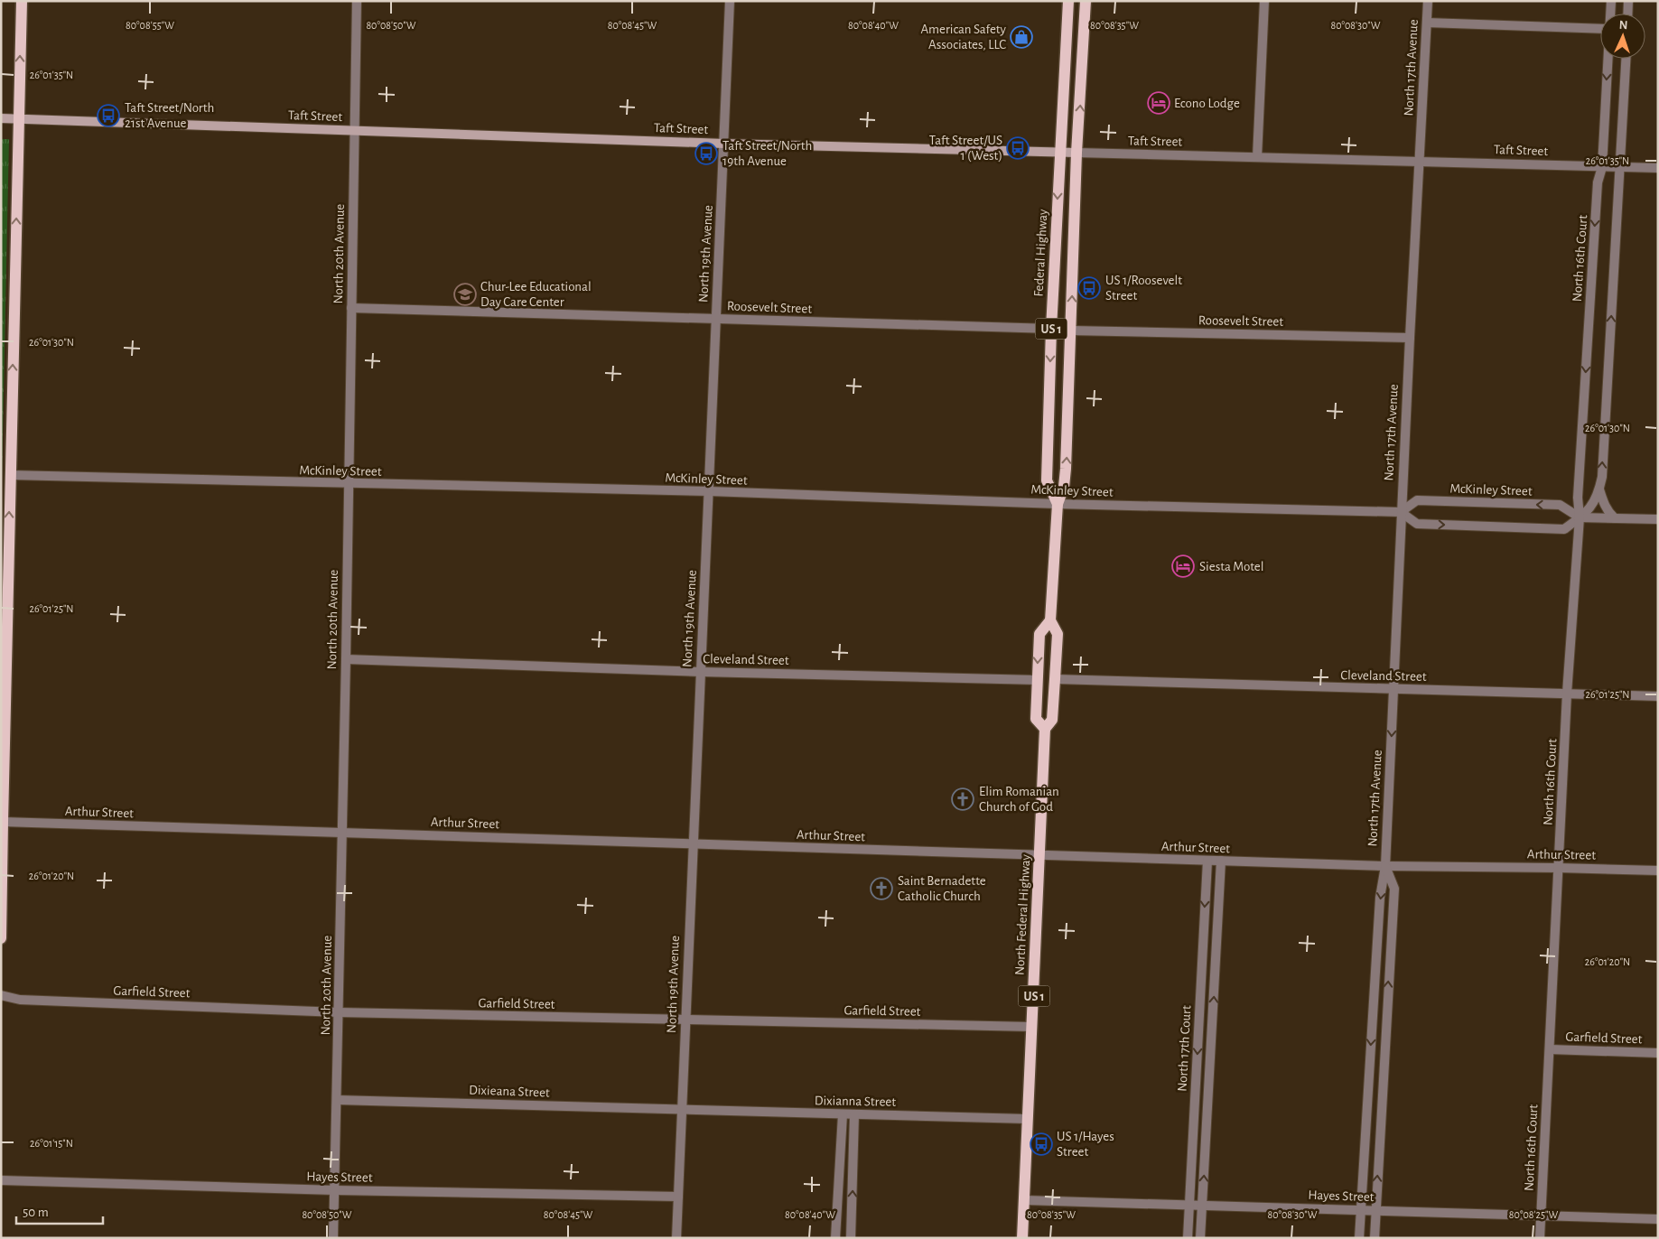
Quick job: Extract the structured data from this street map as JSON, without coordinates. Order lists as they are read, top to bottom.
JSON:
{
  "streets": {
    "main road": ["Federal Highway", "US 1", "North Federal Highway"],
    "street": [
      "North 17th Avenue",
      "Taft Street",
      "North 20th Avenue",
      "North 19th Avenue",
      "North 16th Court",
      "Roosevelt Street",
      "McKinley Street",
      "Cleveland Street",
      "Arthur Street",
      "Garfield Street",
      "North 17th Court",
      "Dixieana Street",
      "Dixianna Street",
      "Hayes Street"
    ]
  },
  "crossings": [
    ["North 17th Avenue", "Taft Street"],
    ["North 17th Avenue", "Roosevelt Street"],
    ["North 17th Avenue", "McKinley Street"],
    ["North 17th Avenue", "Cleveland Street"],
    ["North 17th Avenue", "Arthur Street"],
    ["North 17th Avenue", "Hayes Street"],
    ["Taft Street", "Federal Highway"],
    ["Taft Street", "North 20th Avenue"],
    ["Taft Street", "North 19th Avenue"],
    ["Taft Street", "North 16th Court"],
    ["Federal Highway", "Roosevelt Street"],
    ["Federal Highway", "McKinley Street"],
    ["Federal Highway", "Cleveland Street"],
    ["Federal Highway", "North Federal Highway"],
    ["North 20th Avenue", "Roosevelt Street"],
    ["North 20th Avenue", "McKinley Street"],
    ["North 20th Avenue", "Cleveland Street"],
    ["North 20th Avenue", "Arthur Street"],
    ["North 20th Avenue", "Garfield Street"],
    ["North 20th Avenue", "Dixieana Street"],
    ["North 20th Avenue", "Hayes Street"],
    ["North 19th Avenue", "Roosevelt Street"],
    ["North 19th Avenue", "McKinley Street"],
    ["North 19th Avenue", "Cleveland Street"],
    ["North 19th Avenue", "Arthur Street"],
    ["North 19th Avenue", "Garfield Street"],
    ["North 19th Avenue", "Dixieana Street"],
    ["North 19th Avenue", "Dixianna Street"],
    ["North 19th Avenue", "Hayes Street"],
    ["North 16th Court", "McKinley Street"],
    ["North 16th Court", "Cleveland Street"],
    ["North 16th Court", "Arthur Street"],
    ["North 16th Court", "Garfield Street"],
    ["North 16th Court", "Hayes Street"],
    ["Arthur Street", "North Federal Highway"],
    ["Arthur Street", "North 17th Court"],
    ["North Federal Highway", "Garfield Street"],
    ["North Federal Highway", "Dixianna Street"],
    ["North Federal Highway", "Hayes Street"],
    ["North 17th Court", "Hayes Street"],
    ["Dixieana Street", "Dixianna Street"]
  ],
  "places": {
    "shop": ["American Safety Associates, LLC"],
    "hotel": ["Econo Lodge", "Siesta Motel"],
    "bus stop": [
      "Taft Street/North 21st Avenue",
      "Taft Street/US 1 (West)",
      "Taft Street/North 19th Avenue",
      "US 1/Roosevelt Street",
      "US 1/Hayes Street"
    ],
    "school or university": ["Chur-Lee Educational Day Care Center"],
    "church": ["Elim Romanian Church of God", "Saint Bernadette Catholic Church"]
  },
  "scale_bar": "50 m",
  "north": "top",
  "coordinates": [
    "80°08'55\"W",
    "80°08'50\"W",
    "80°08'45\"W",
    "80°08'40\"W",
    "80°08'35\"W",
    "80°08'30\"W",
    "26°01'35\"N",
    "26°01'30\"N",
    "26°01'25\"N",
    "26°01'20\"N",
    "26°01'15\"N",
    "80°08'25\"W"
  ]
}
